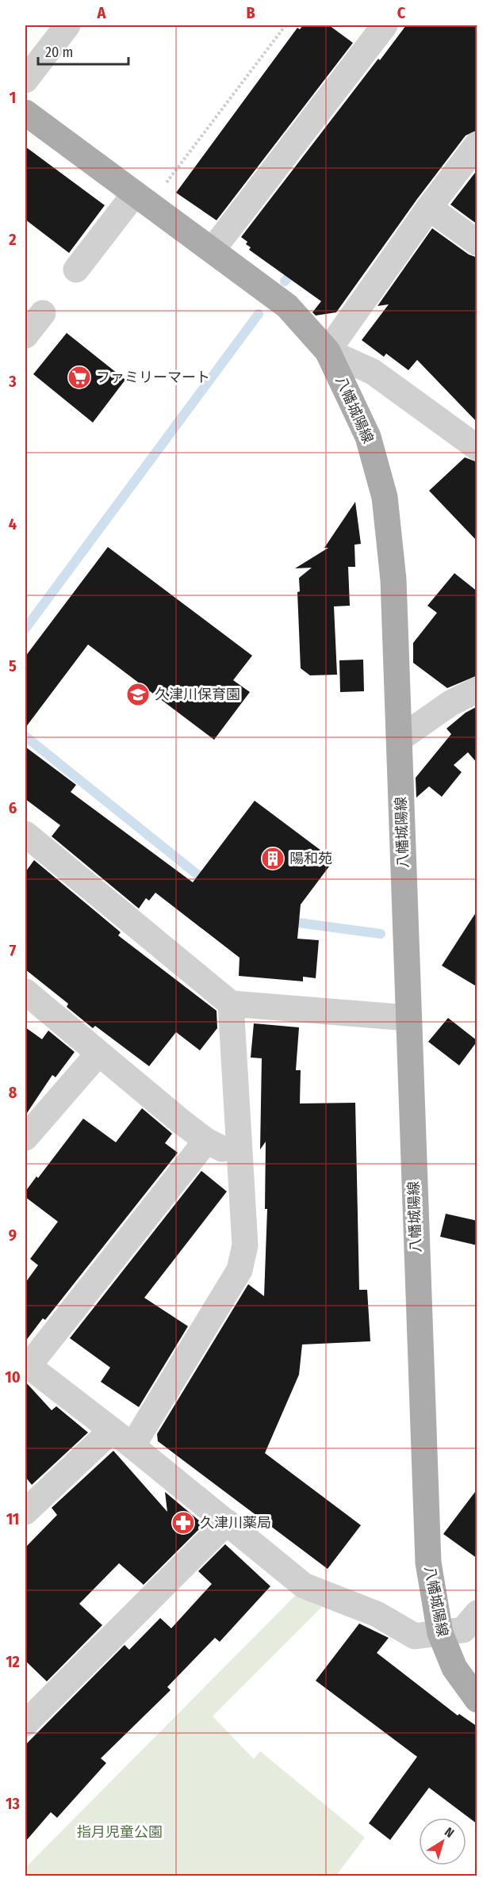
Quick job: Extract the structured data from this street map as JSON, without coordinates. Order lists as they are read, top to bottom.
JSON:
{
  "streets": {
    "main road": ["八幡城陽線"]
  },
  "parks": ["指月児童公園"],
  "places": {
    "supermarket": ["ファミリーマート"],
    "school or university": ["久津川保育園"],
    "building": ["陽和苑"],
    "pharmacy": ["久津川薬局"]
  },
  "scale_bar": "20 m",
  "north": "top right",
  "grid": {
    "columns": ["A", "B", "C"],
    "rows": [
      "1",
      "2",
      "3",
      "4",
      "5",
      "6",
      "7",
      "8",
      "9",
      "10",
      "11",
      "12",
      "13"
    ]
  }
}
